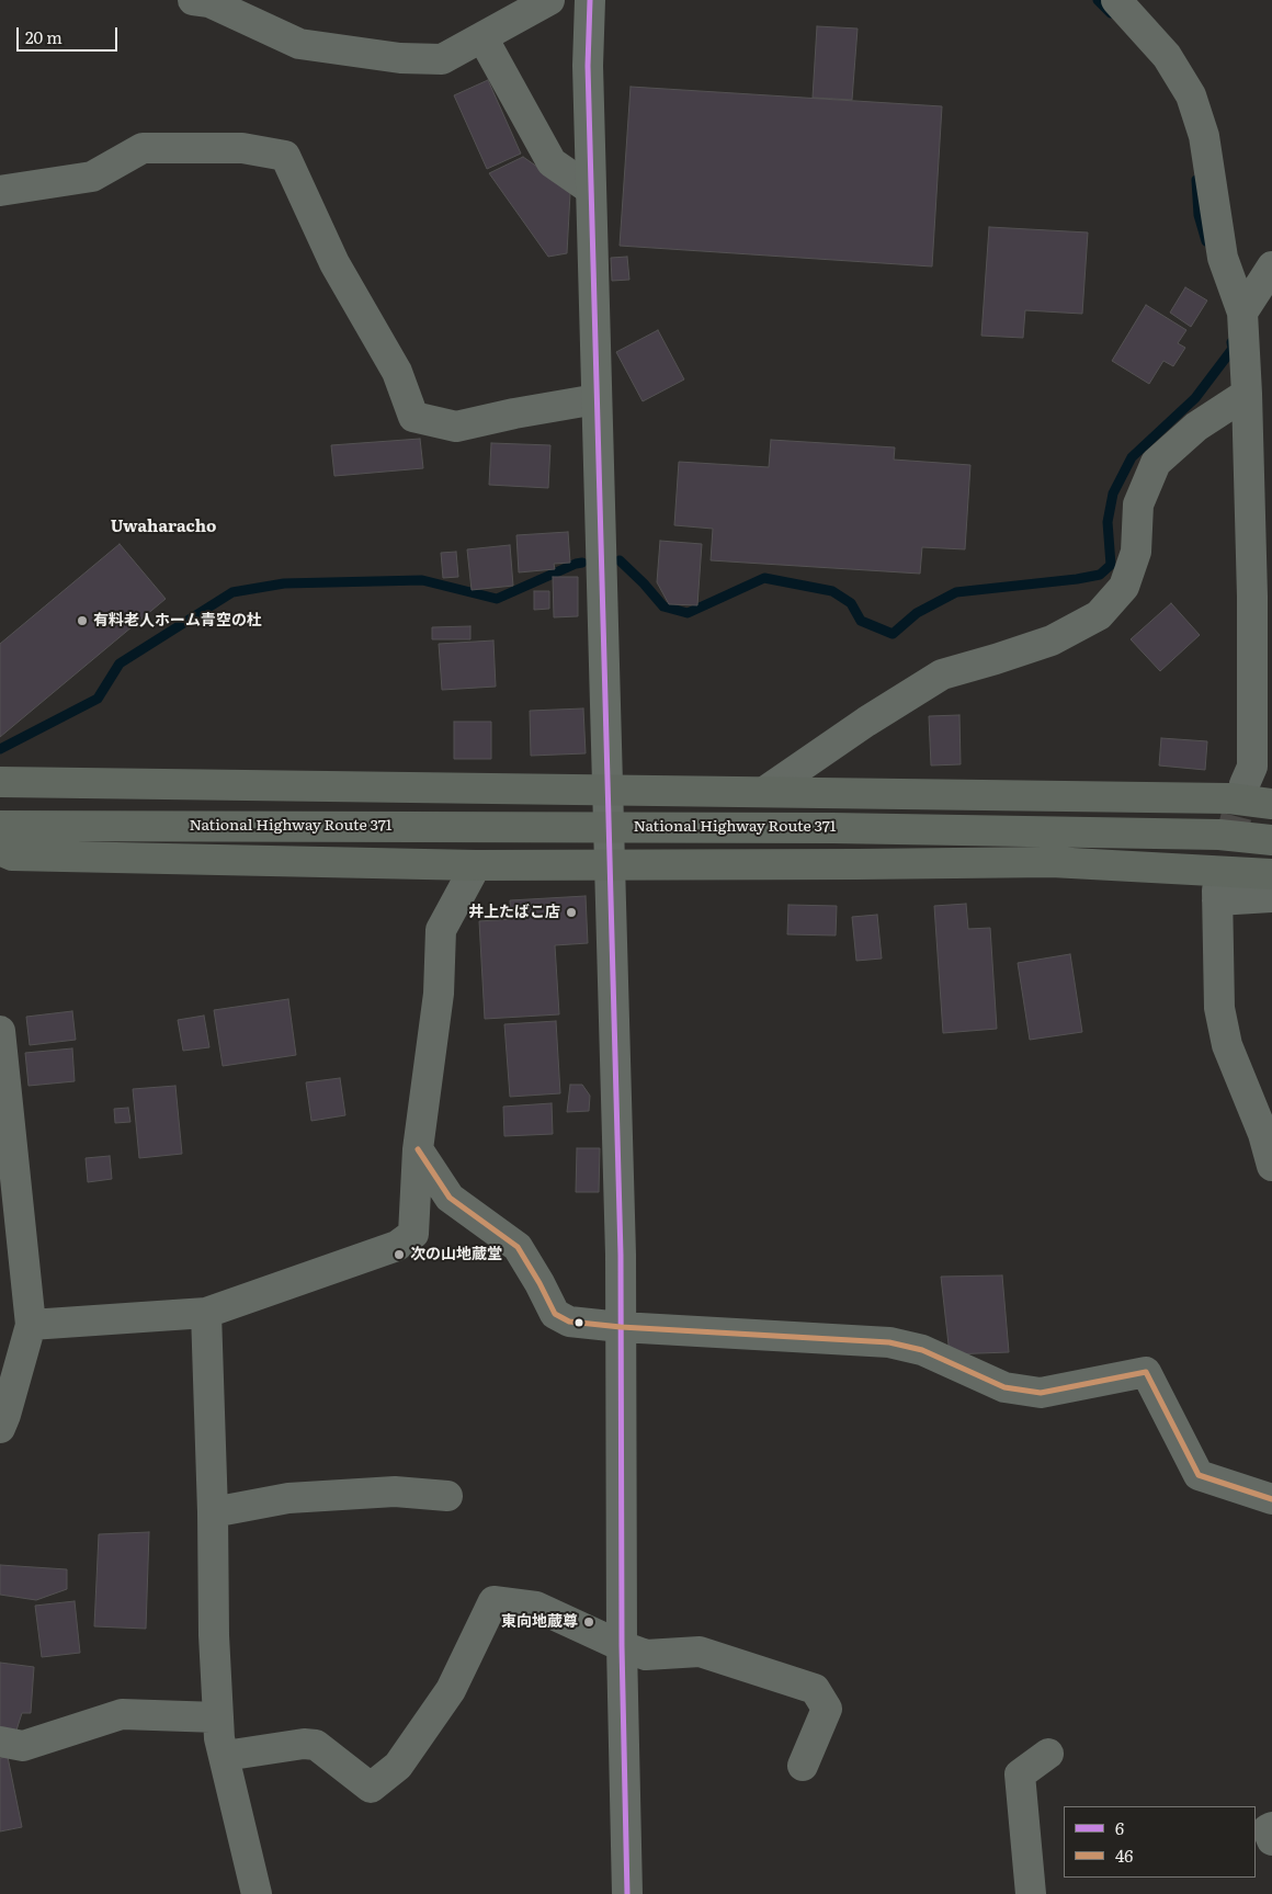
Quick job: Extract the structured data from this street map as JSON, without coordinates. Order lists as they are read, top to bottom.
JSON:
{
  "streets": {
    "highway": ["National Highway Route 371"]
  },
  "districts": ["Uwaharacho"],
  "places": [
    "有料老人ホーム青空の杜",
    "井上たばこ店",
    "次の山地蔵堂",
    "東向地蔵尊"
  ],
  "lines": ["transit line 6", "transit line 46"],
  "legend": ["6", "46"],
  "scale_bar": "20 m"
}
